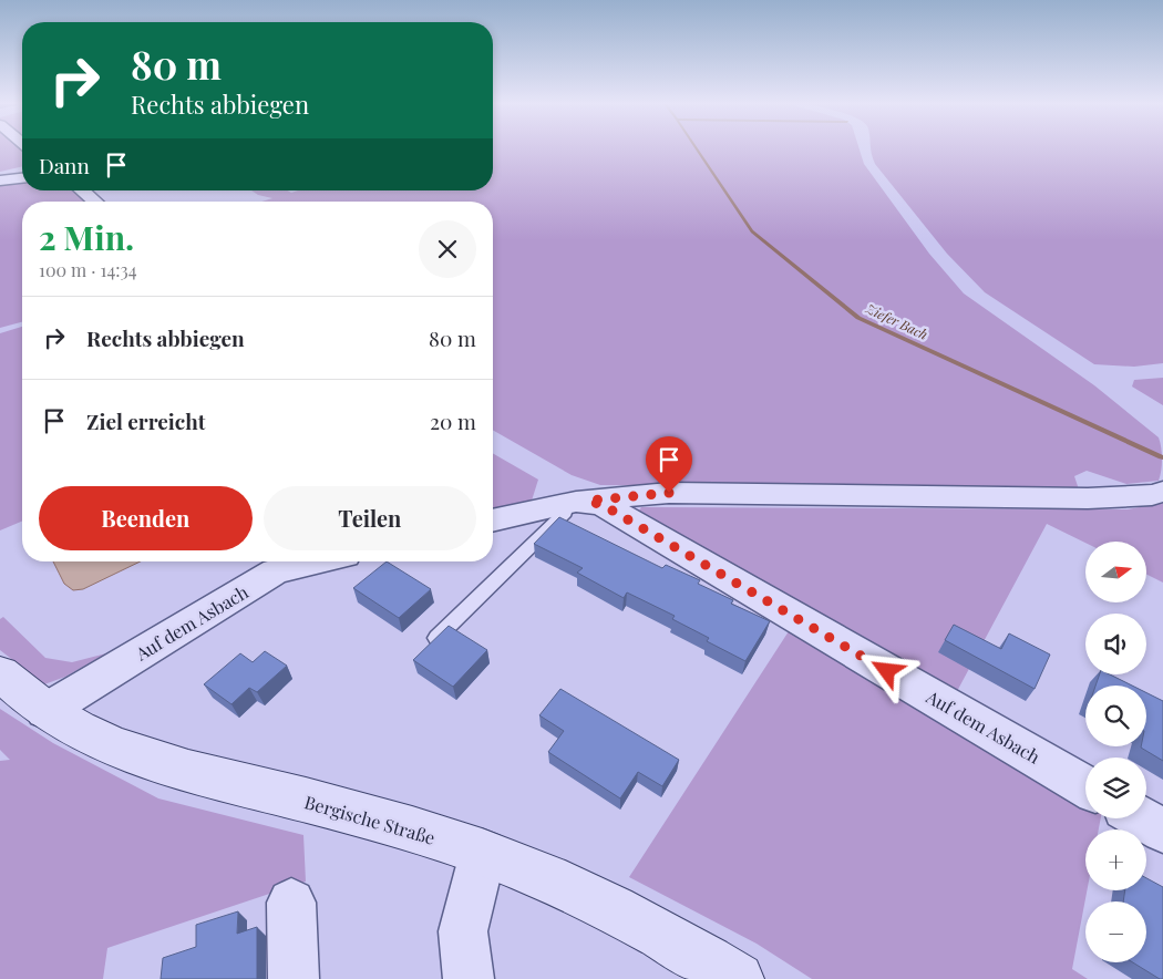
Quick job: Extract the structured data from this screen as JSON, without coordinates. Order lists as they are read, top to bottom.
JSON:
{
  "streets": {
    "main road": ["Bergische Straße"],
    "street": ["Auf dem Asbach"]
  },
  "crossings": [
    ["Auf dem Asbach", "Bergische Straße"]
  ],
  "water": ["Ziefer Bach"],
  "north": "right",
  "page": {
    "turn": ["80 m", "Rechts abbiegen"],
    "then": "Dann",
    "heading": ["2 Min.", "100 m · 14:34"],
    "list": [
      {
        "name": "Rechts abbiegen",
        "value": "80 m"
      },
      {
        "name": "Ziel erreicht",
        "value": "20 m"
      }
    ],
    "buttons": ["Beenden", "Teilen"],
    "map_buttons": ["+", "−"]
  }
}
